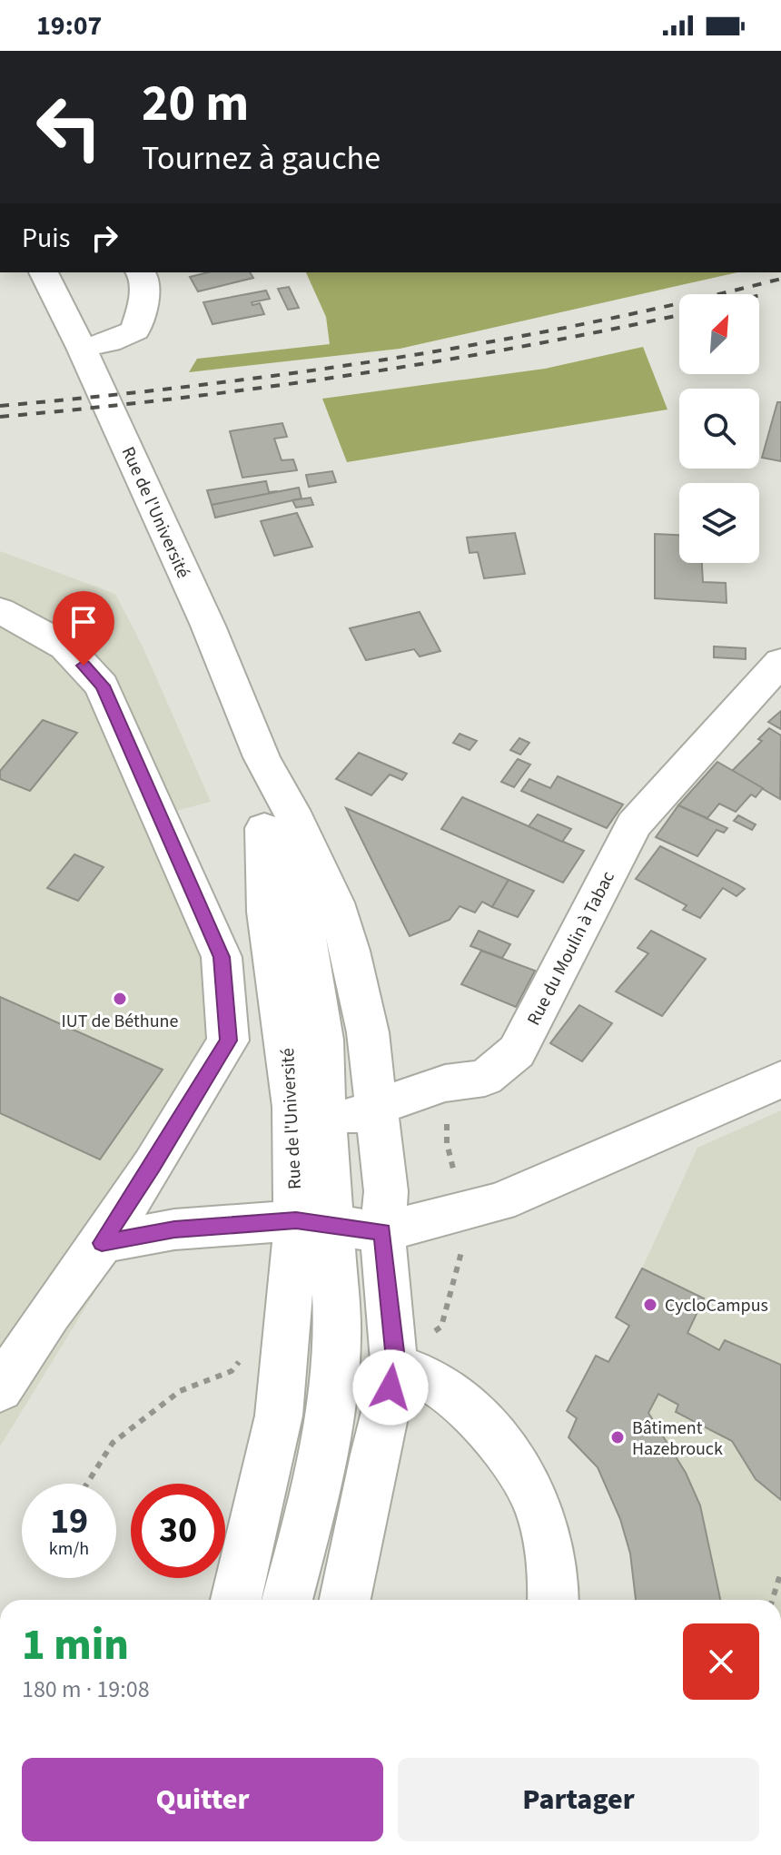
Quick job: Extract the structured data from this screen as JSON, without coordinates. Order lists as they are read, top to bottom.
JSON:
{
  "streets": {
    "street": ["Rue de l'Université", "Rue du Moulin à Tabac"]
  },
  "crossings": [
    ["Rue de l'Université", "Rue du Moulin à Tabac"]
  ],
  "places": ["IUT de Béthune", "CycloCampus", "Bâtiment Hazebrouck"],
  "north": "top right",
  "page": {
    "status": "19:07",
    "turn": ["20 m", "Tournez à gauche"],
    "then": "Puis",
    "speed": "19 km/h",
    "limit": "30",
    "heading": ["1 min", "180 m · 19:08"],
    "buttons": ["Quitter", "Partager"]
  }
}
